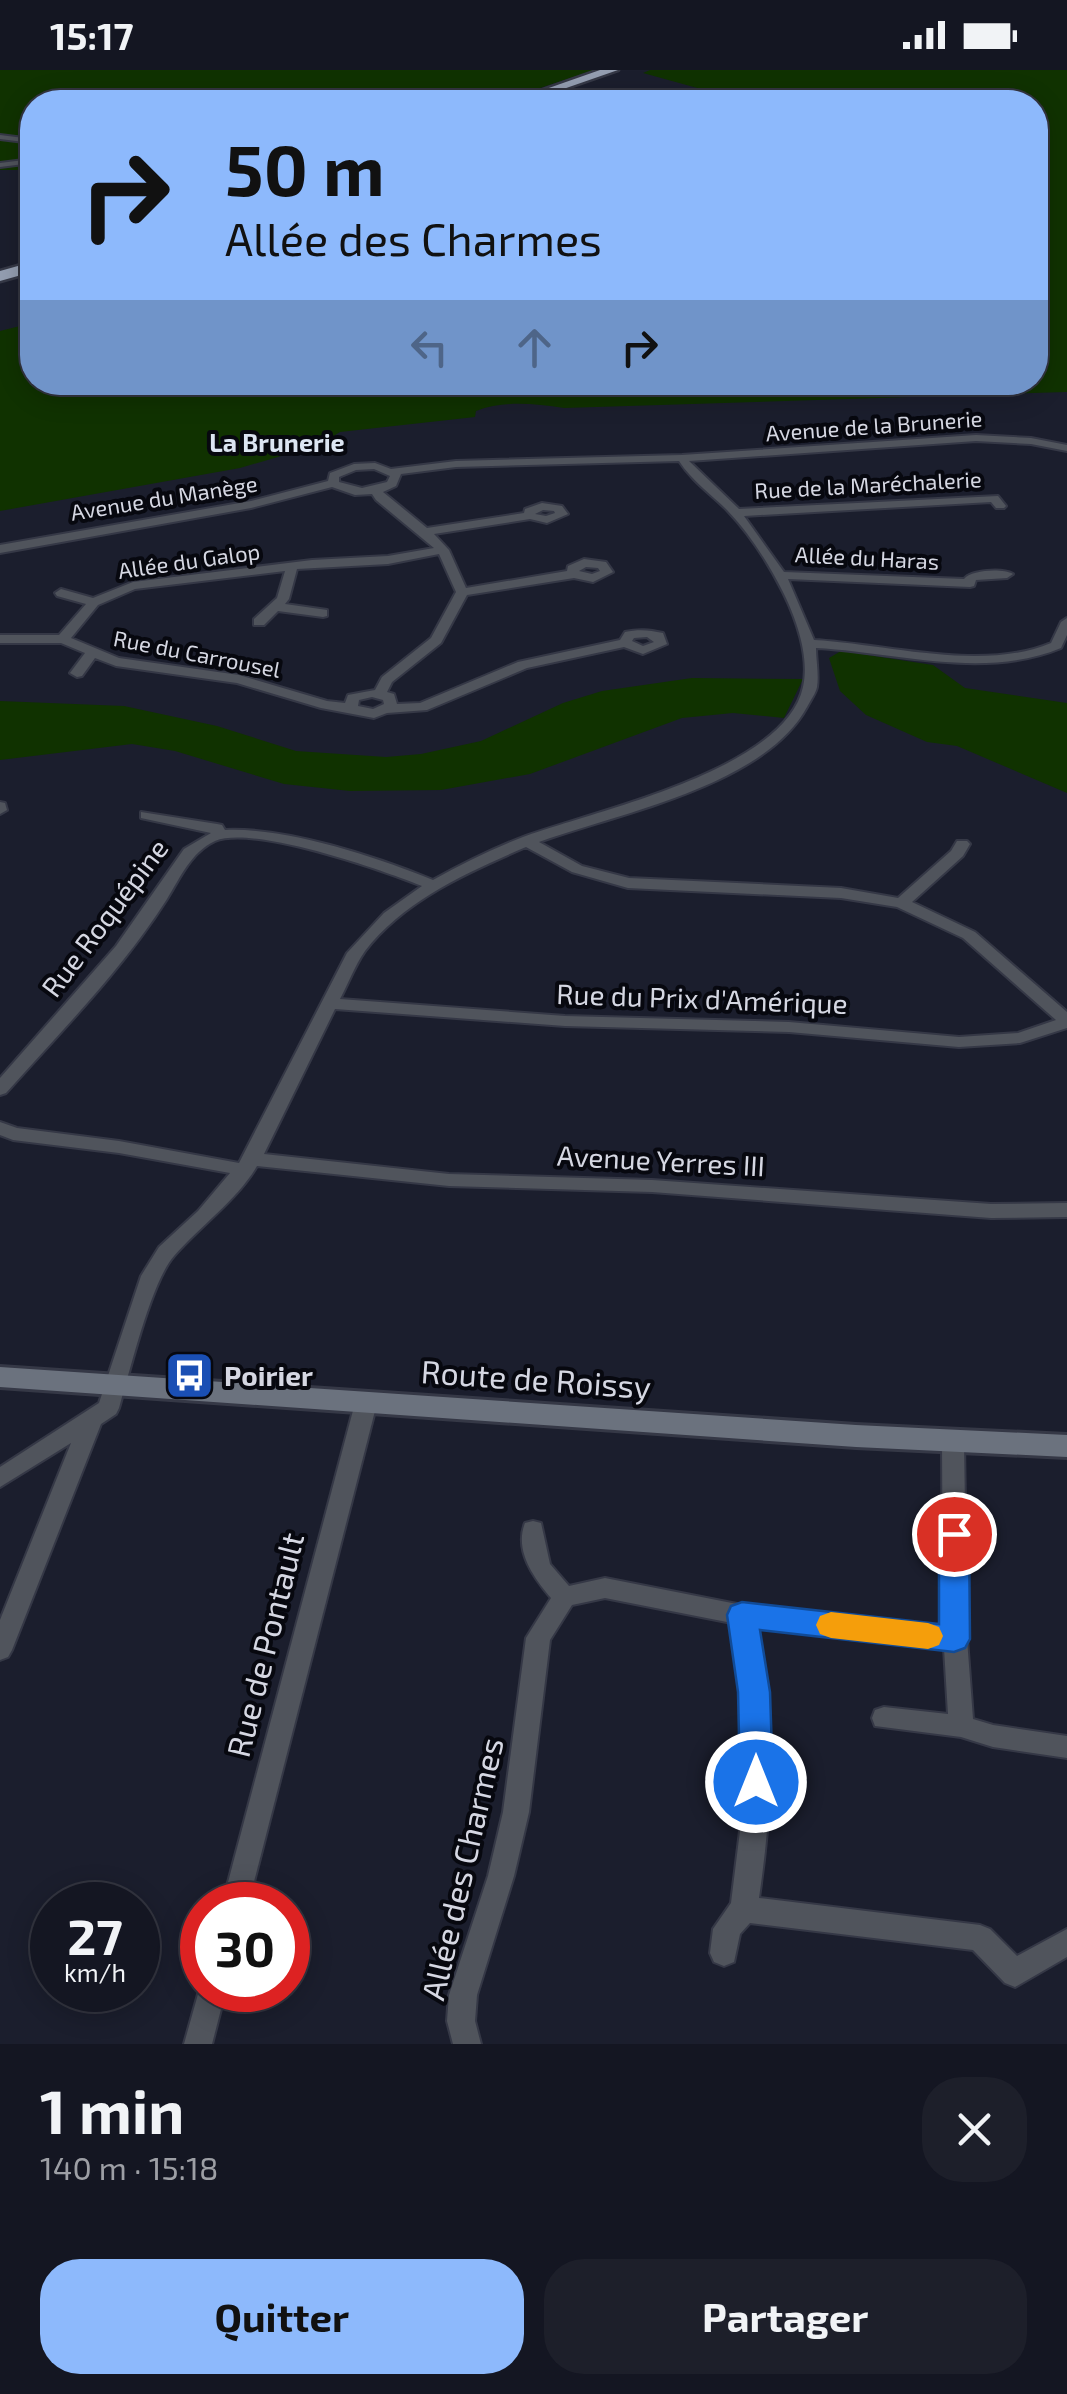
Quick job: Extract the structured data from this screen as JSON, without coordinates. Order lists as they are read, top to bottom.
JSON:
{
  "streets": {
    "main road": ["Route de Roissy"],
    "street": [
      "Avenue de la Brunerie",
      "Rue de la Maréchalerie",
      "Avenue du Manège",
      "Allée du Haras",
      "Allée du Galop",
      "Rue du Carrousel",
      "Rue Roquépine",
      "Rue du Prix d'Amérique",
      "Avenue Yerres III",
      "Rue de Pontault",
      "Allée des Charmes"
    ]
  },
  "crossings": [
    ["Avenue de la Brunerie", "Avenue du Manège"],
    ["Allée du Galop", "Rue du Carrousel"],
    ["Route de Roissy", "Rue de Pontault"]
  ],
  "districts": ["La Brunerie"],
  "places": {
    "bus stop": ["Poirier"]
  },
  "page": {
    "status": "15:17",
    "turn": ["50 m", "Allée des Charmes"],
    "speed": "27 km/h",
    "limit": "30",
    "heading": ["1 min", "140 m · 15:18"],
    "buttons": ["Quitter", "Partager"]
  }
}
